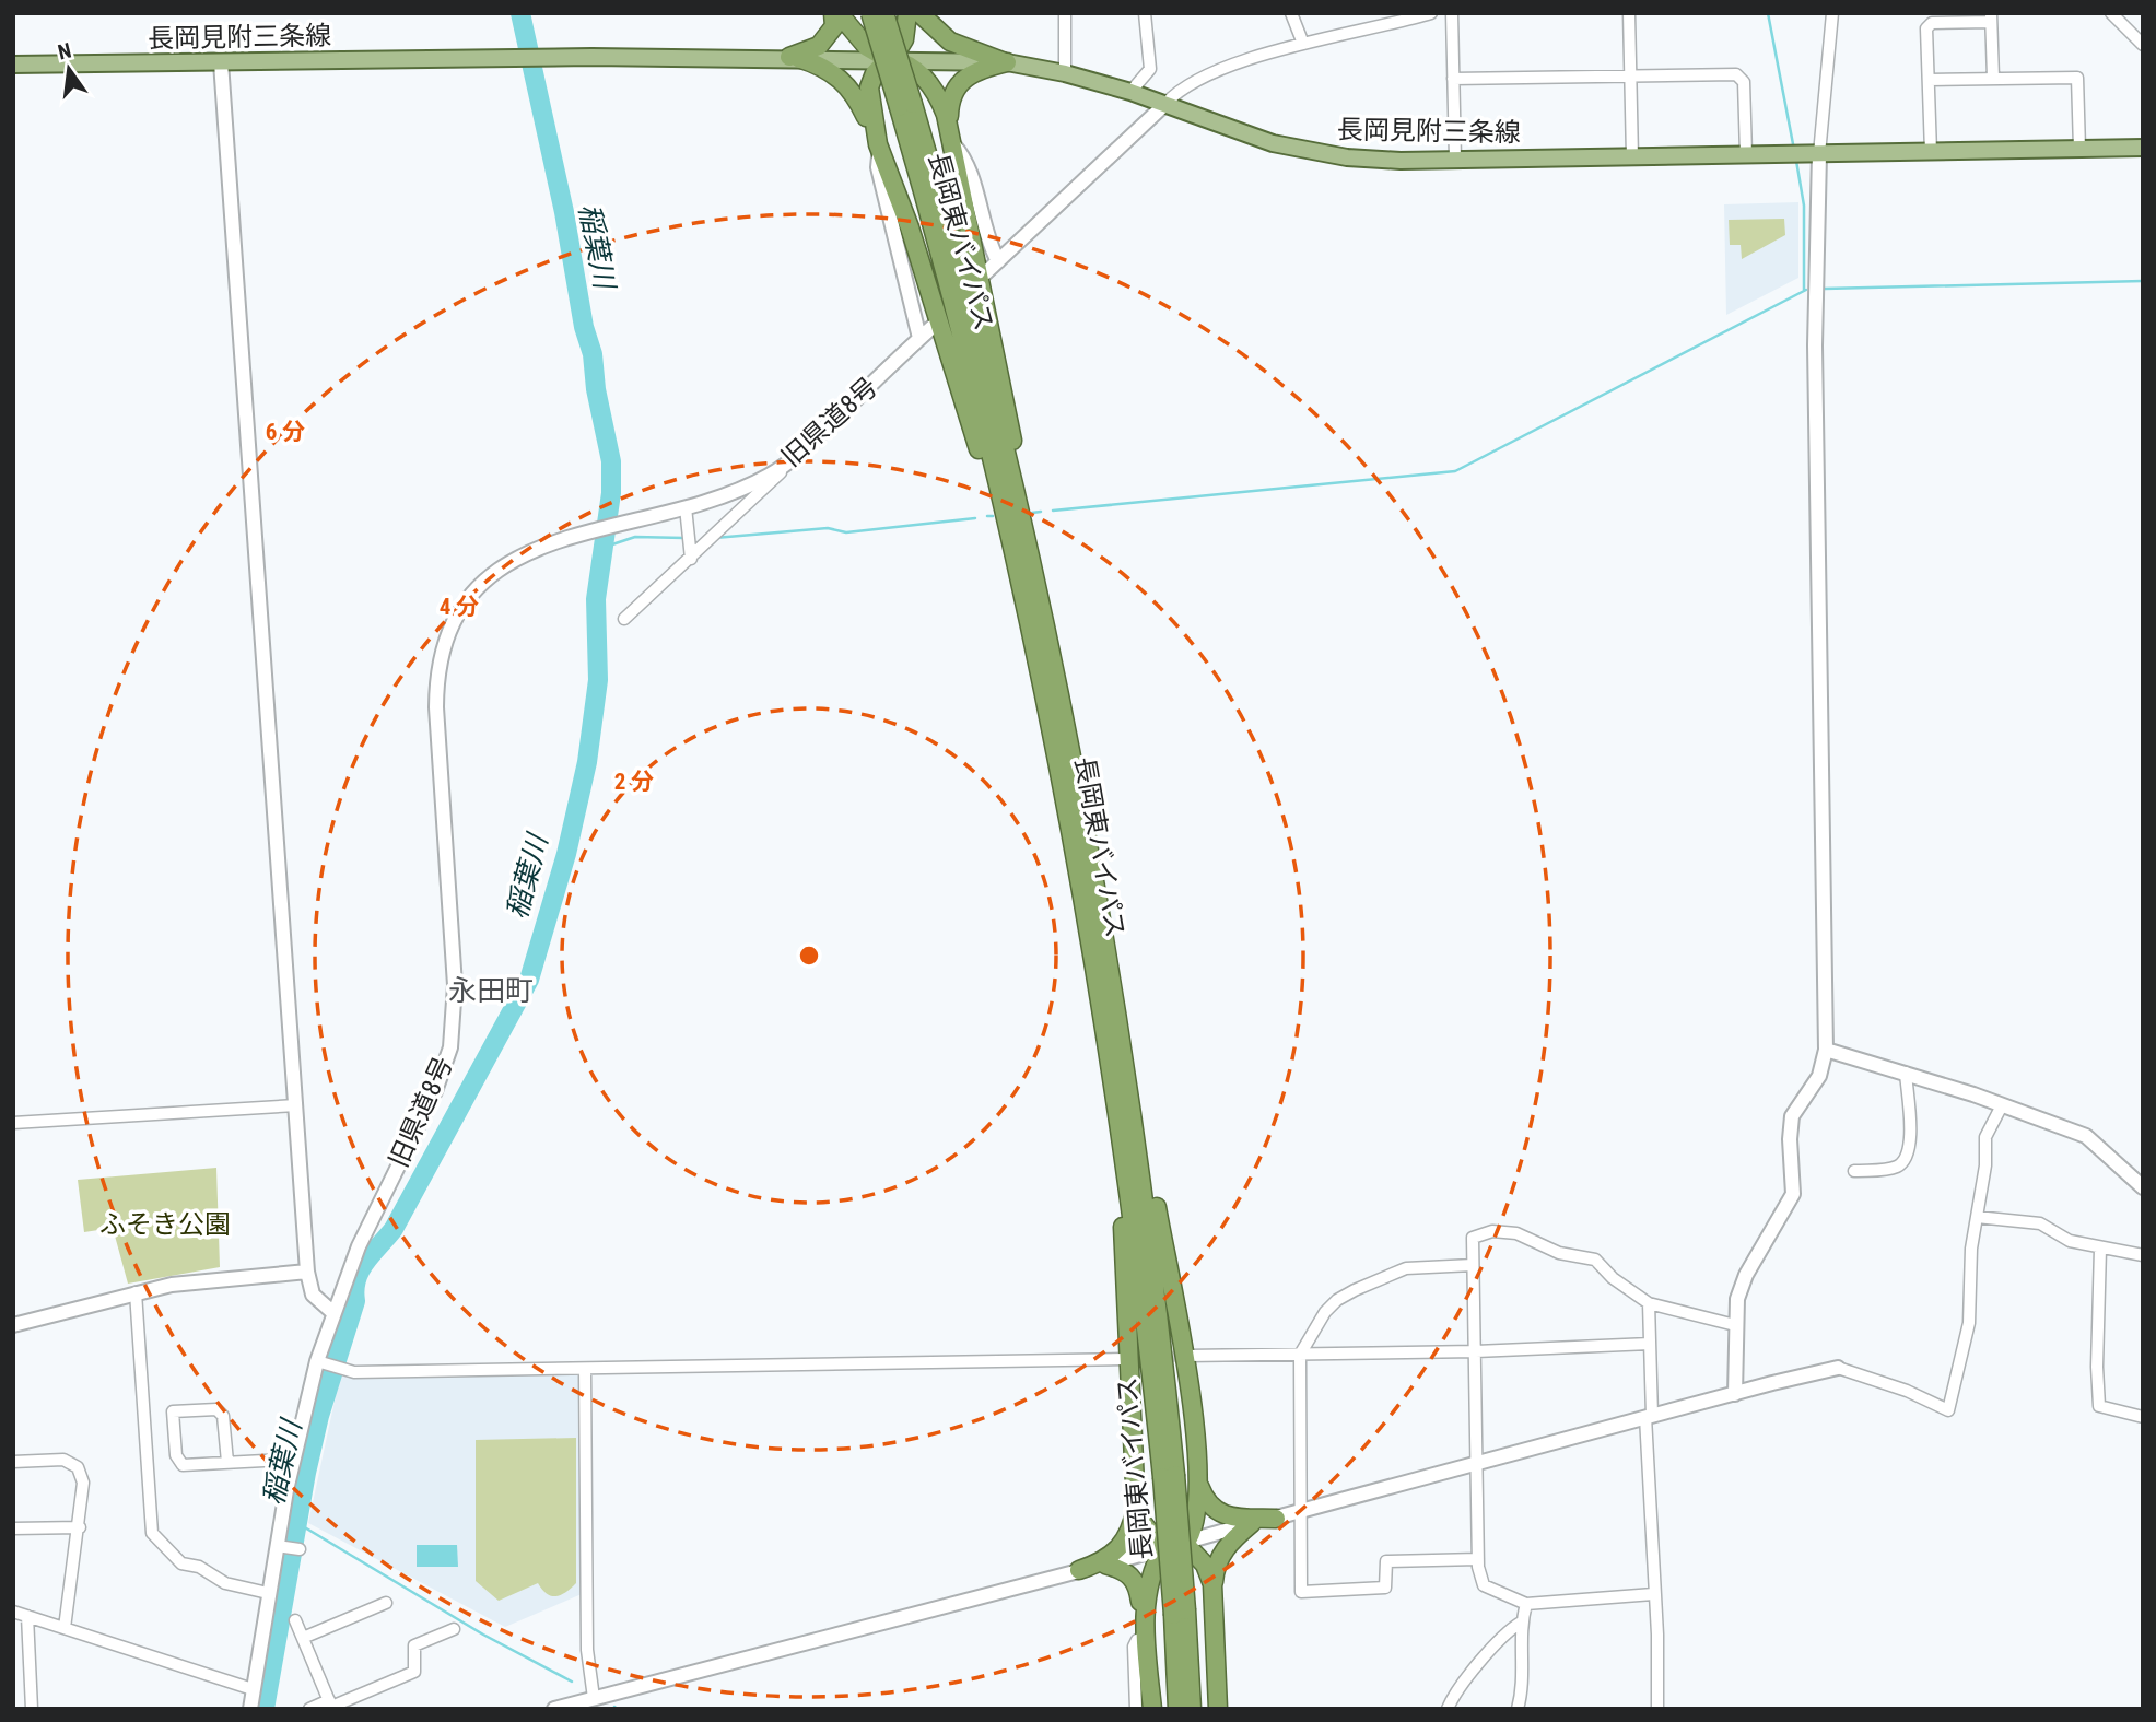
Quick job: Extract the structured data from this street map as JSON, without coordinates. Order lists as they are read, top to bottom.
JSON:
{
  "streets": {
    "highway": ["長岡東バイパス"],
    "main road": ["長岡見附三条線"],
    "street": ["旧県道8号"]
  },
  "districts": ["永田町"],
  "water": ["稲葉川"],
  "parks": ["ふそき公園"],
  "north": "top",
  "rings": ["6 分", "4 分", "2 分"]
}
